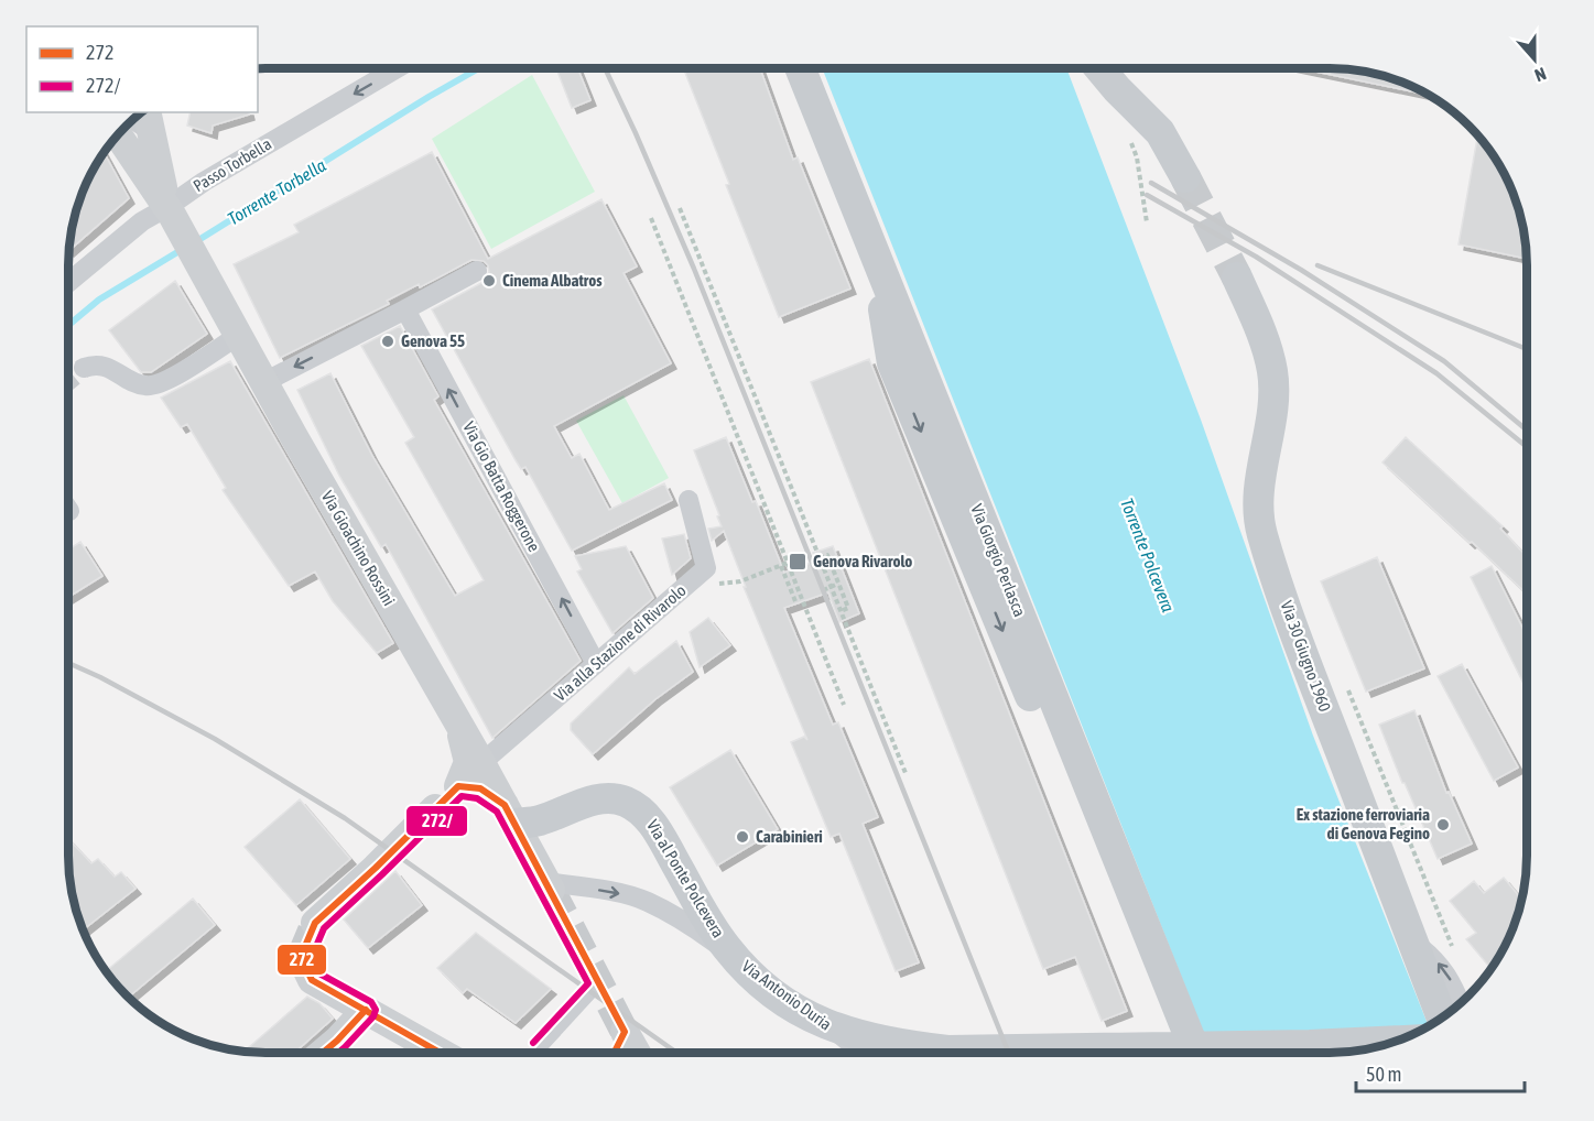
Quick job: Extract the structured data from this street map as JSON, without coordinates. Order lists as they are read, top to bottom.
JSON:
{
  "streets": {
    "main road": [
      "Via Gioachino Rossini",
      "Via Giorgio Perlasca",
      "Via 30 Giugno 1960",
      "Via al Ponte Polcevera"
    ],
    "street": [
      "Passo Torbella",
      "Via Gio Batta Roggerone",
      "Via alla Stazione di Rivarolo",
      "Via Antonio Duria"
    ]
  },
  "crossings": [
    ["Passo Torbella", "Via Gioachino Rossini"],
    ["Via Gio Batta Roggerone", "Via alla Stazione di Rivarolo"],
    ["Via Gioachino Rossini", "Via alla Stazione di Rivarolo"],
    ["Via Gioachino Rossini", "Via al Ponte Polcevera"],
    ["Via Gioachino Rossini", "Via Antonio Duria"]
  ],
  "one_way": ["Passo Torbella", "Via Gio Batta Roggerone", "Via Antonio Duria"],
  "water": ["Torrente Torbella", "Torrente Polcevera"],
  "places": {
    "other": [
      "Cinema Albatros",
      "Genova 55",
      "Ex stazione ferroviaria di Genova Fegino",
      "Carabinieri"
    ],
    "transit": ["Genova Rivarolo"]
  },
  "lines": ["transit line 272", "transit line 272/"],
  "legend": ["272", "272/"],
  "scale_bar": "50 m",
  "north": "bottom"
}
